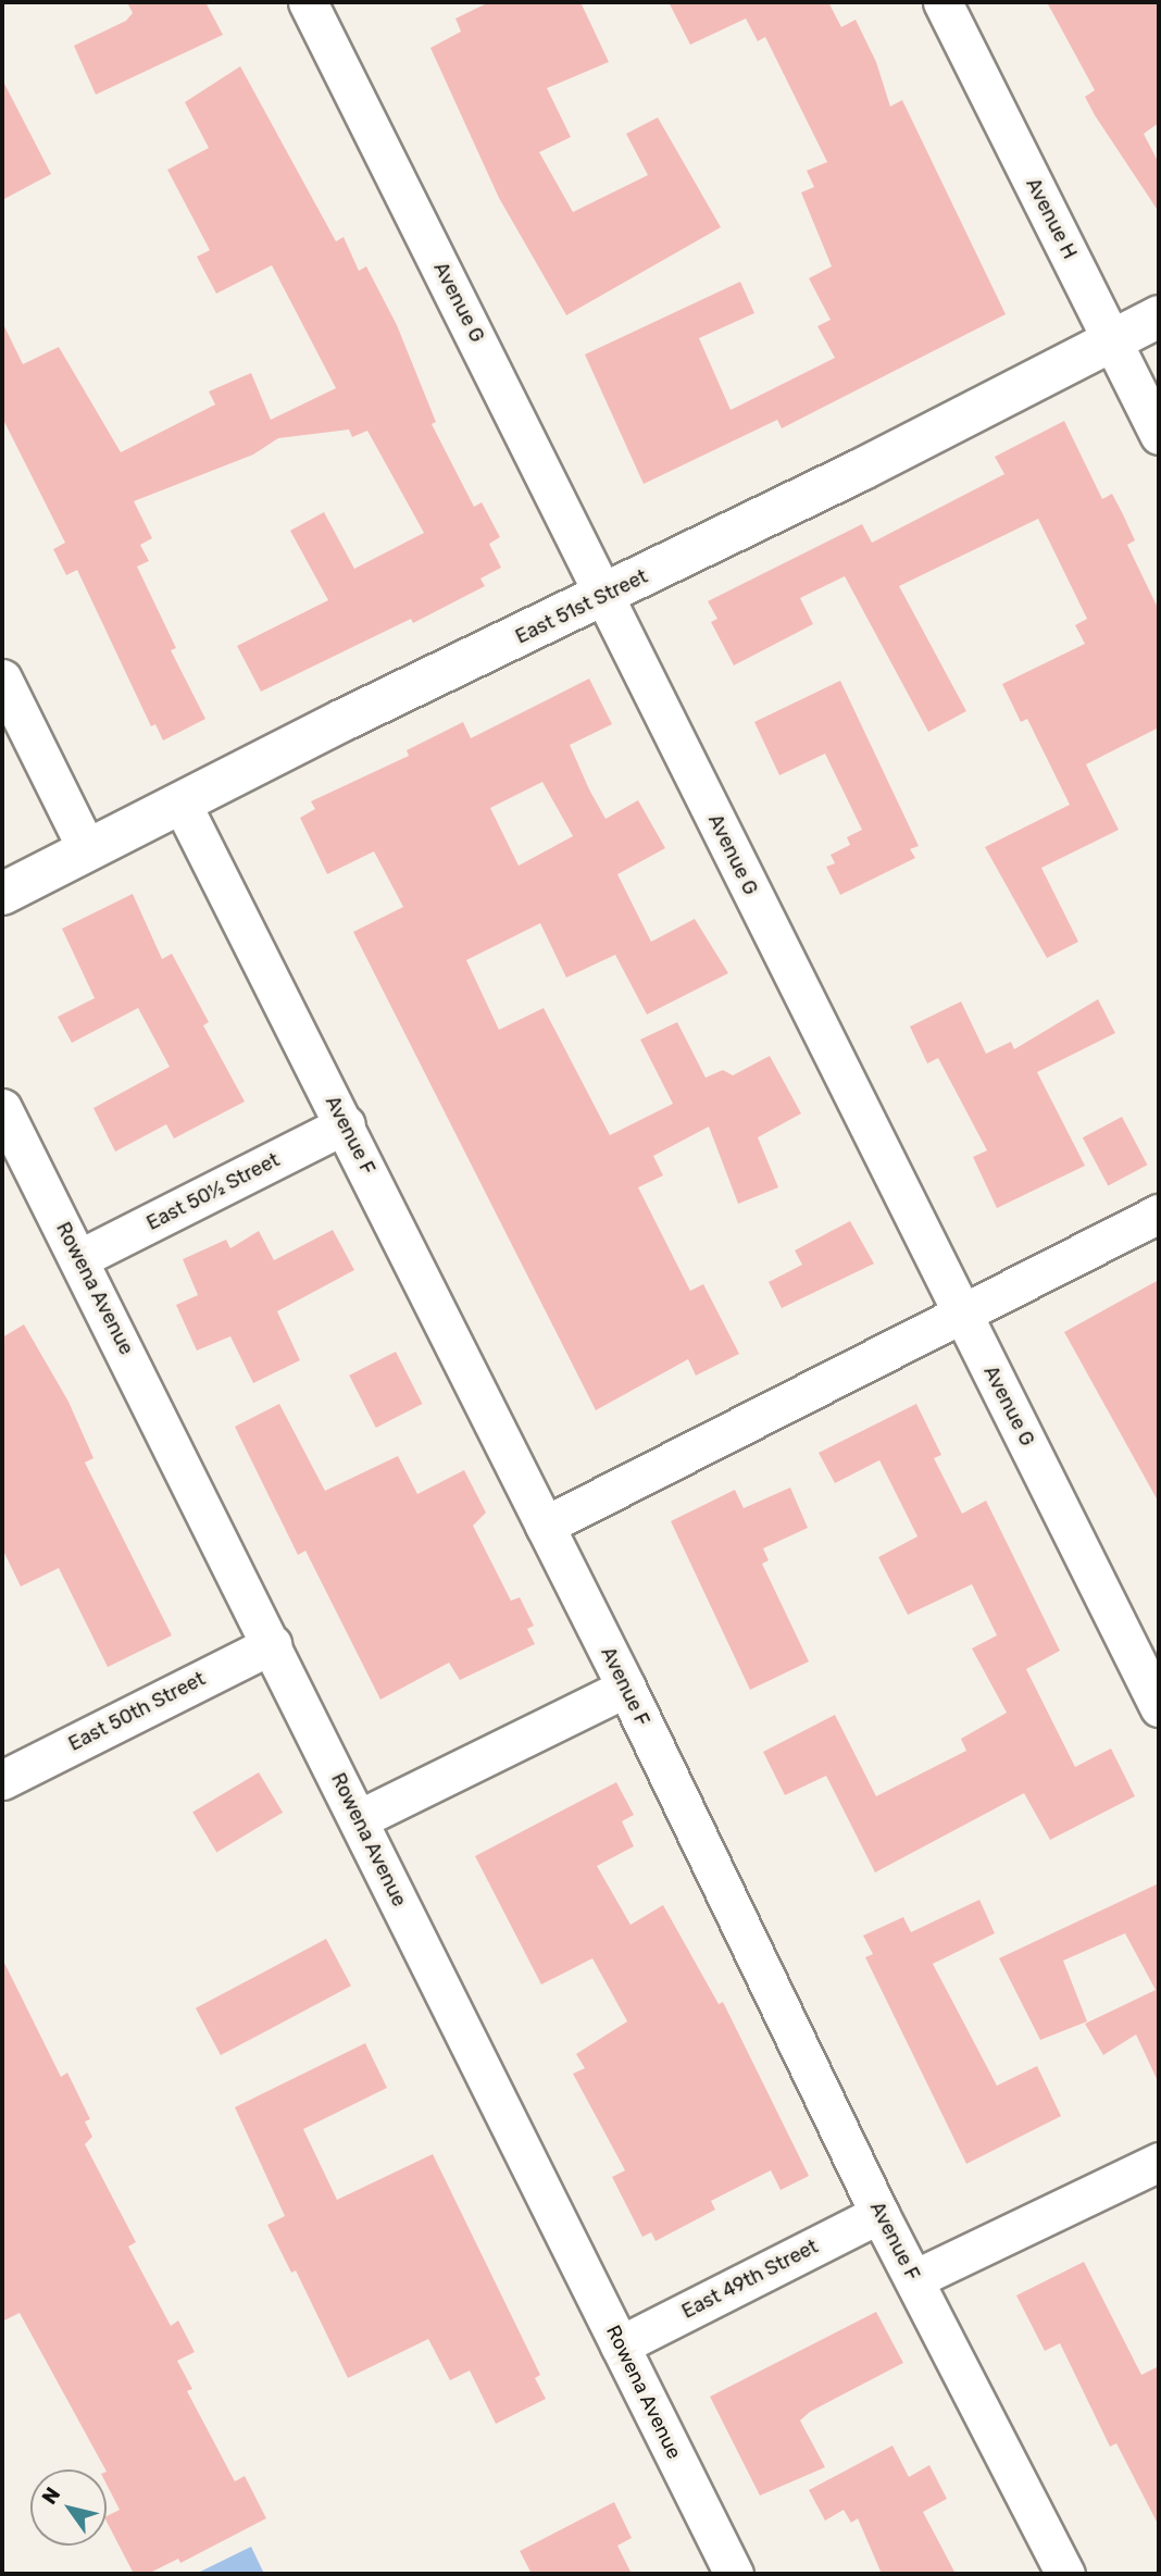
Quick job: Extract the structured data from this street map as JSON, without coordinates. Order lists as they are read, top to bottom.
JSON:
{
  "streets": {
    "main road": ["East 51st Street"],
    "street": [
      "Avenue H",
      "Avenue G",
      "Avenue F",
      "East 50½ Street",
      "Rowena Avenue",
      "East 50th Street",
      "East 49th Street"
    ]
  },
  "crossings": [
    ["Avenue H", "East 51st Street"],
    ["Avenue G", "East 51st Street"],
    ["East 51st Street", "Avenue F"],
    ["Avenue F", "East 50½ Street"],
    ["Avenue F", "East 49th Street"],
    ["East 50½ Street", "Rowena Avenue"],
    ["Rowena Avenue", "East 50th Street"],
    ["Rowena Avenue", "East 49th Street"]
  ],
  "north": "top left"
}
